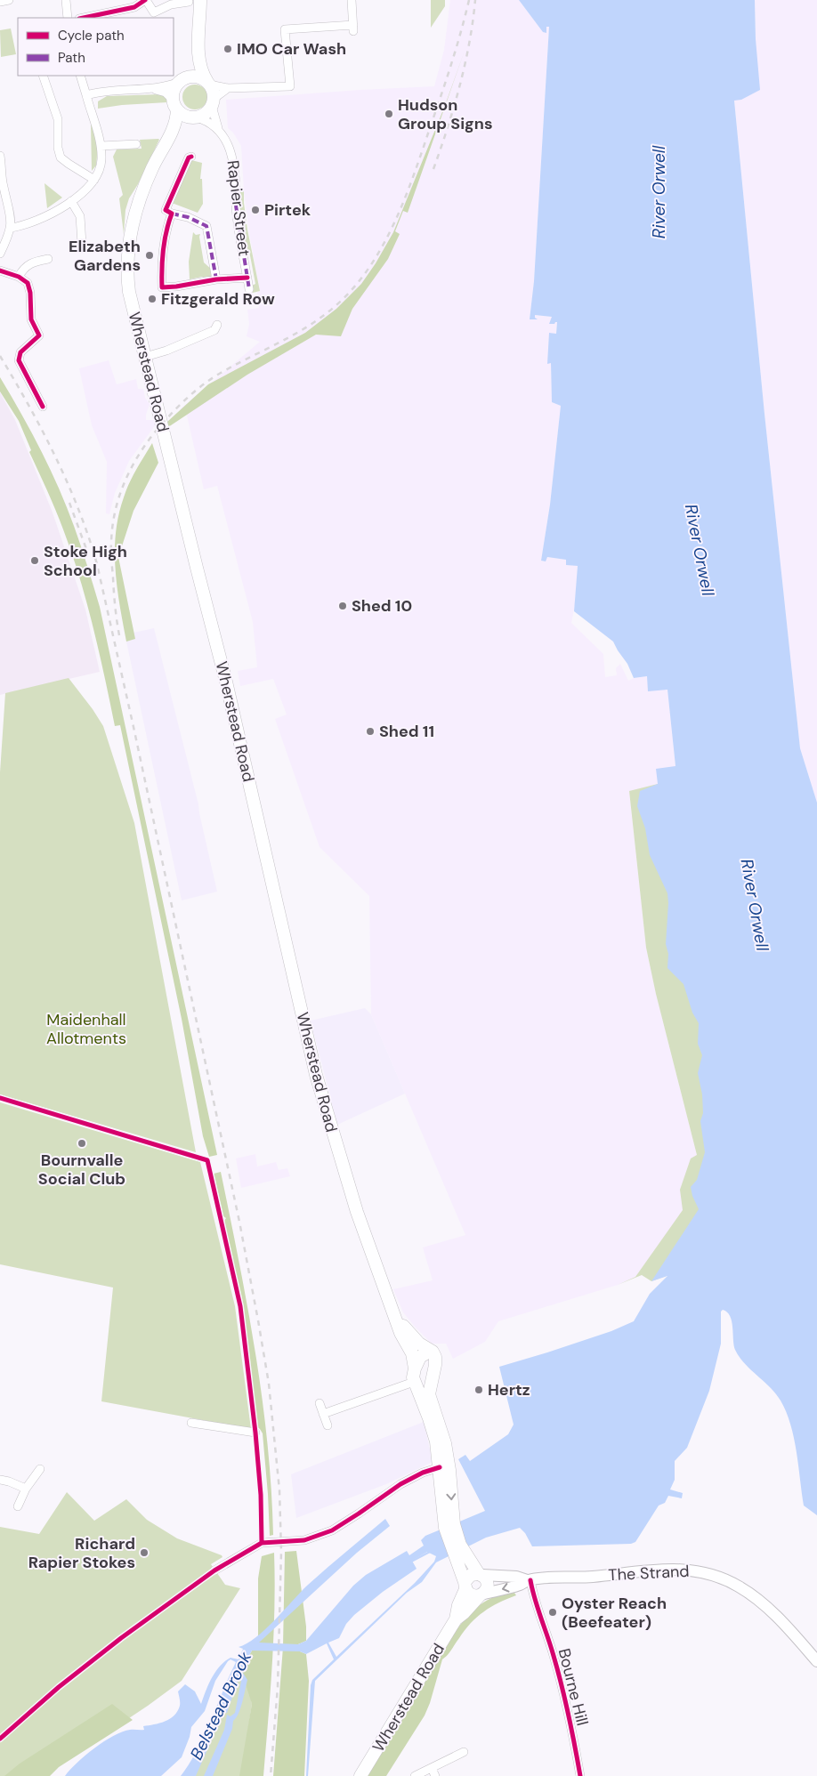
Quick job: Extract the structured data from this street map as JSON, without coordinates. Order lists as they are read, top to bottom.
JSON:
{
  "streets": {
    "main road": ["Wherstead Road", "The Strand"],
    "street": ["Rapier Street", "Bourne Hill"]
  },
  "crossings": [
    ["Rapier Street", "Wherstead Road"],
    ["Wherstead Road", "The Strand"],
    ["The Strand", "Bourne Hill"]
  ],
  "water": ["River Orwell", "Belstead Brook"],
  "parks": ["Maidenhall Allotments"],
  "places": [
    "IMO Car Wash",
    "Hudson Group Signs",
    "Pirtek",
    "Elizabeth Gardens",
    "Fitzgerald Row",
    "Stoke High School",
    "Shed 10",
    "Shed 11",
    "Bournvalle Social Club",
    "Hertz",
    "Richard Rapier Stokes",
    "Oyster Reach (Beefeater)"
  ],
  "legend": ["Cycle path", "Path"]
}
